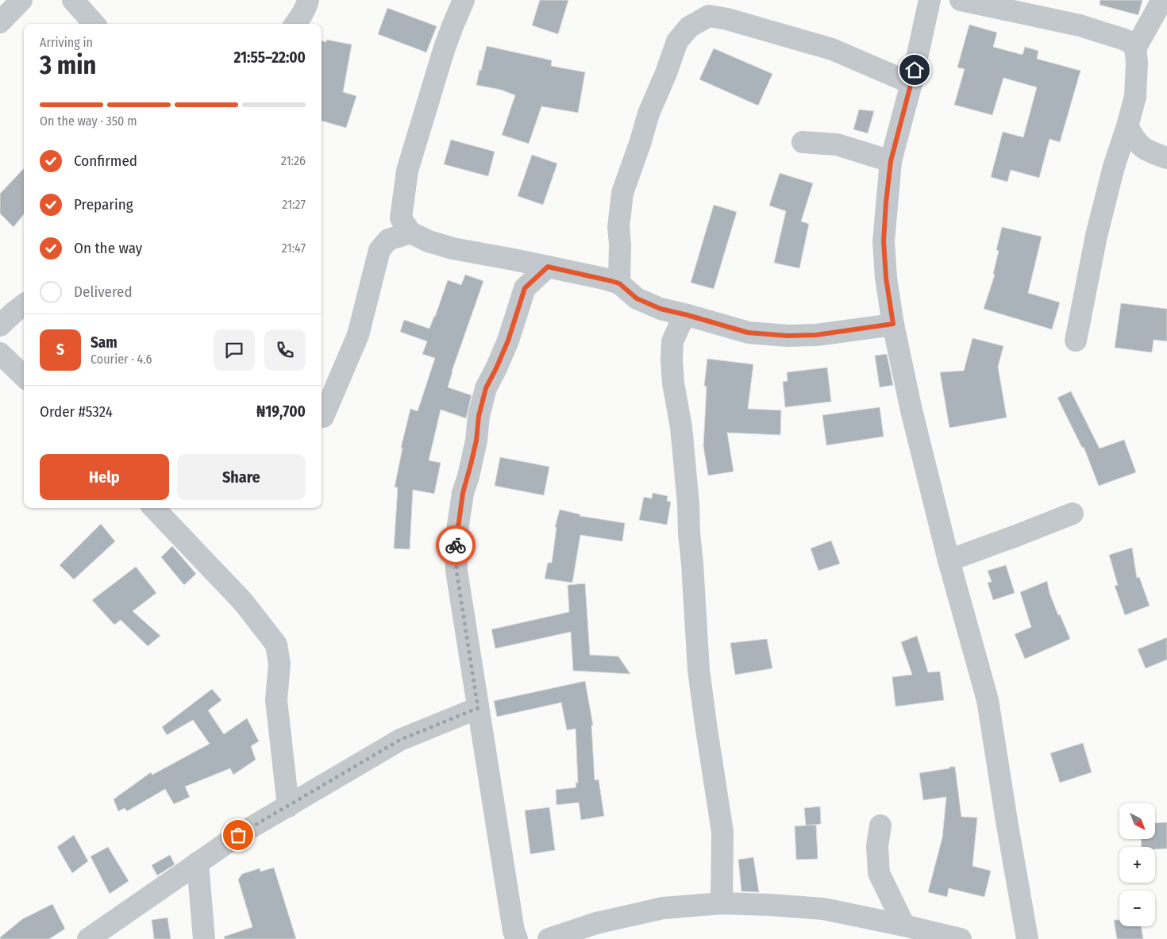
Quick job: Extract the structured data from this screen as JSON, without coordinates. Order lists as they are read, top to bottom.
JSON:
{
  "north": "bottom right",
  "page": {
    "heading": ["3 min", "Arriving in", "21:55–22:00"],
    "panel": [
      "Sam",
      "Courier · 4.6",
      "Order #5324",
      "₦19,700"
    ],
    "bar": "On the way · 350 m",
    "list": [
      ["Confirmed", "21:26"],
      ["Preparing", "21:27"],
      ["On the way", "21:47"],
      "Delivered"
    ],
    "round": "S",
    "buttons": ["Help", "Share"],
    "map_buttons": ["+", "−"]
  }
}
